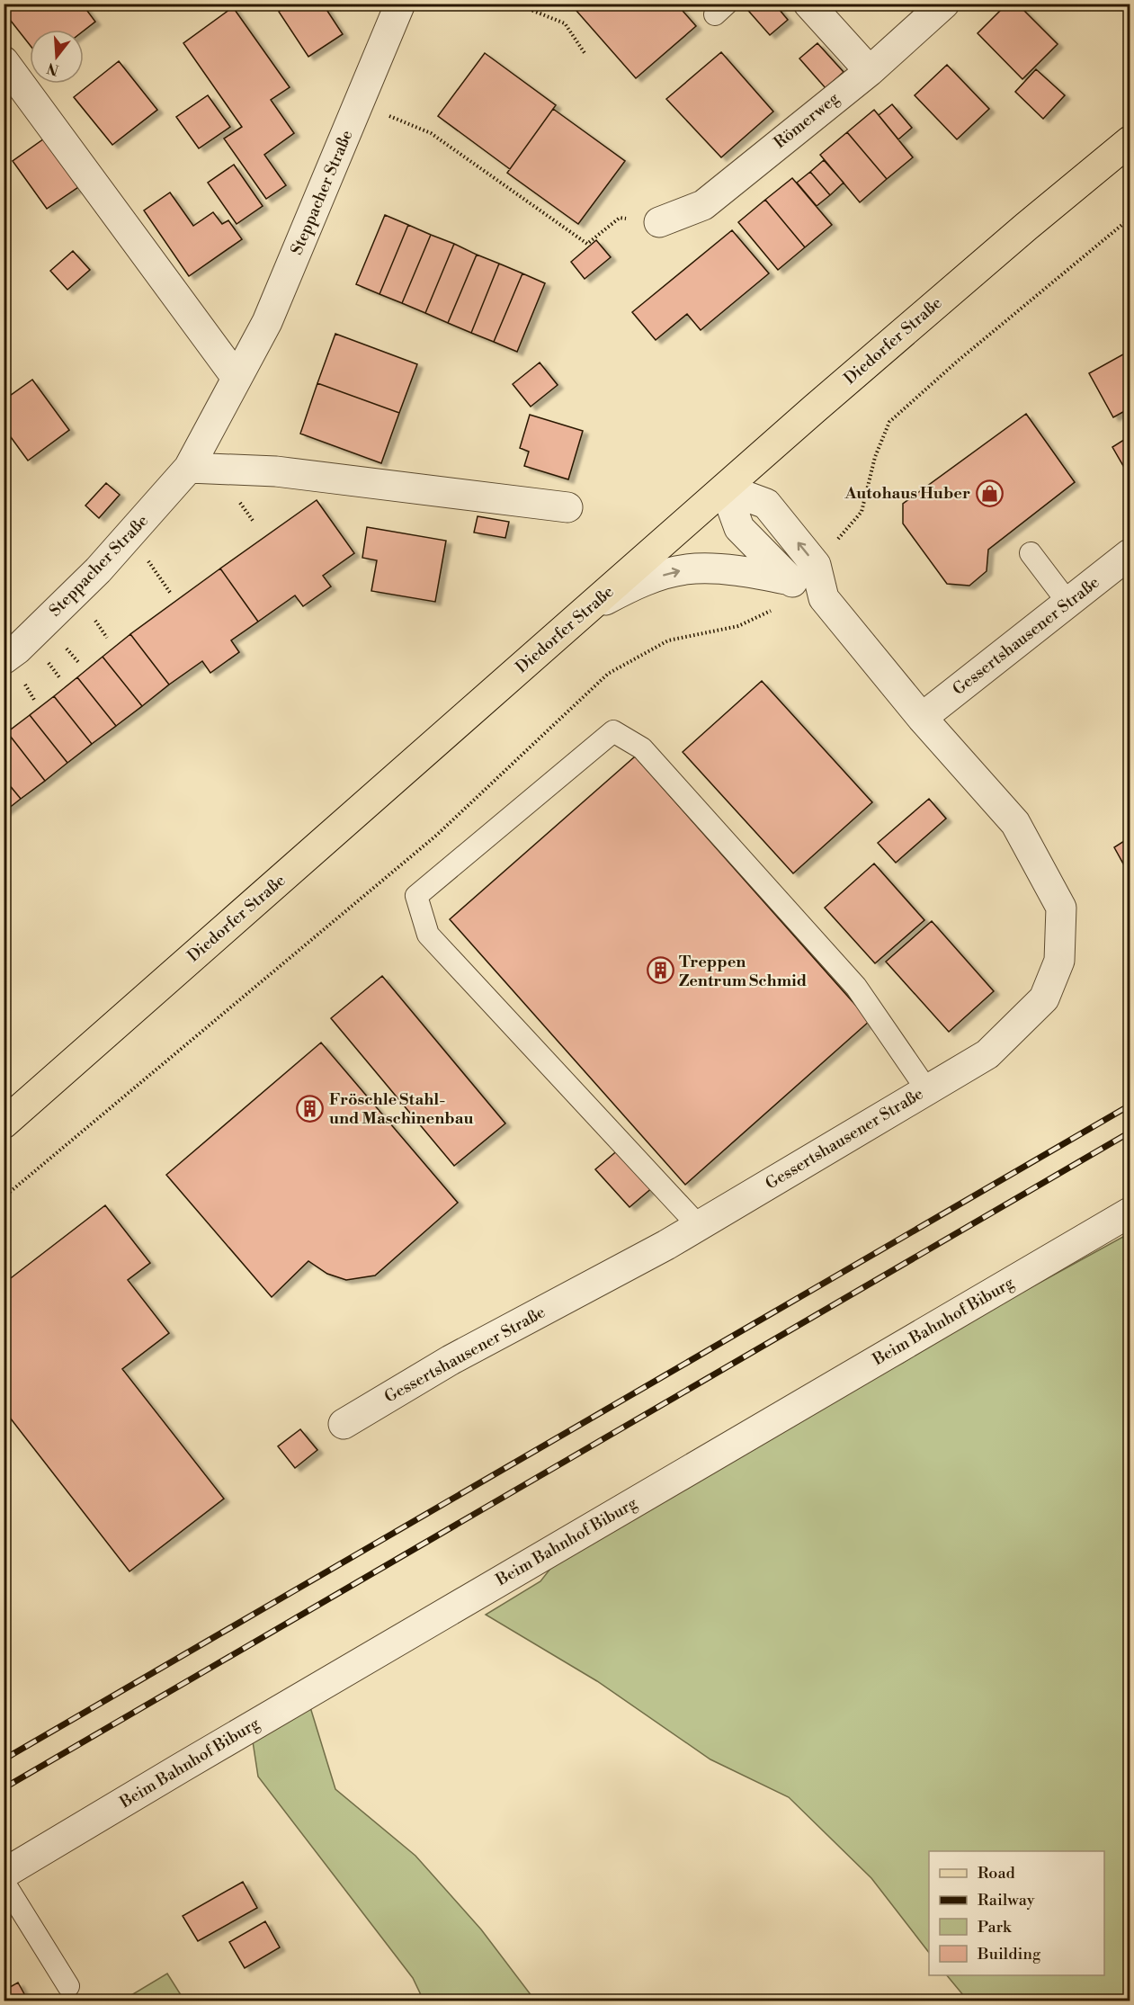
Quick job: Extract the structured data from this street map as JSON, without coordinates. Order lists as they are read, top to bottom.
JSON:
{
  "streets": {
    "main road": ["Diedorfer Straße"],
    "street": [
      "Römerweg",
      "Steppacher Straße",
      "Gessertshausener Straße",
      "Beim Bahnhof Biburg"
    ]
  },
  "crossings": [
    ["Diedorfer Straße", "Gessertshausener Straße"]
  ],
  "places": {
    "shop": ["Autohaus Huber"],
    "building": ["Treppen Zentrum Schmid", "Fröschle Stahl- und Maschinenbau"]
  },
  "legend": [
    "Road",
    "Railway",
    "Park",
    "Building"
  ],
  "north": "bottom"
}
